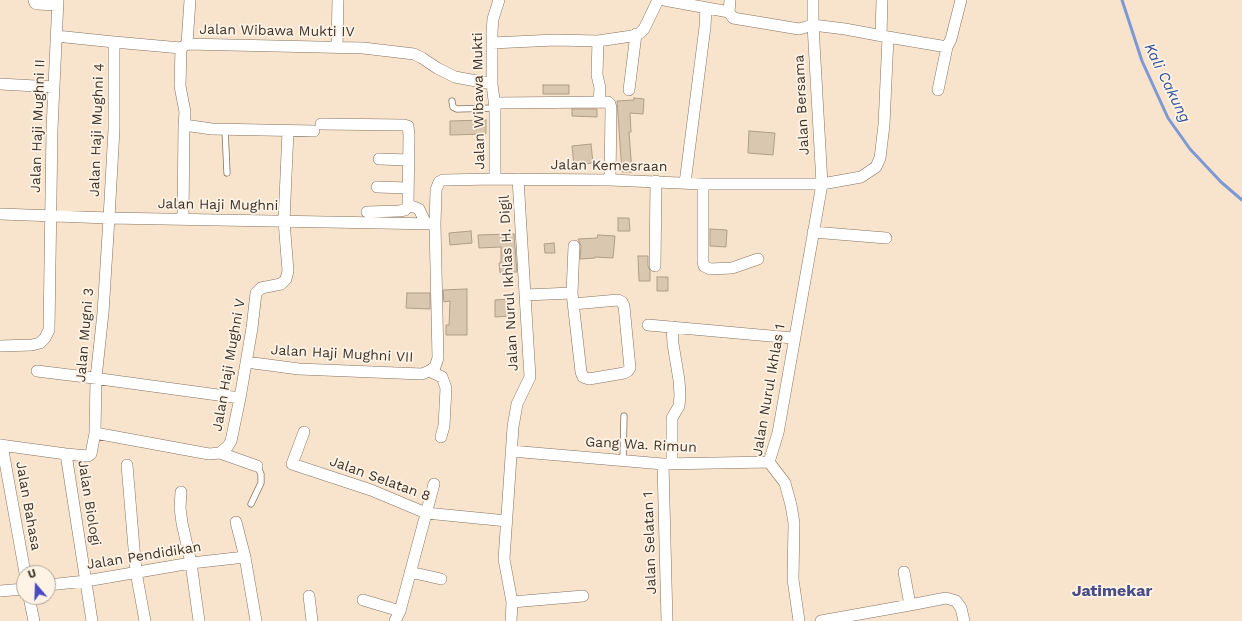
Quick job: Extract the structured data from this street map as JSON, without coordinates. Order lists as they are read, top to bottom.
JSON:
{
  "streets": {
    "street": [
      "Jalan Wibawa Mukti IV",
      "Jalan Wibawa Mukti",
      "Jalan Bersama",
      "Jalan Haji Mughni II",
      "Jalan Haji Mughni 4",
      "Jalan Kemesraan",
      "Jalan Haji Mughni",
      "Jalan Nurul Ikhlas H. Digil",
      "Jalan Mugni 3",
      "Jalan Haji Mughni VII",
      "Jalan Haji Mughni V",
      "Jalan Nurul Ikhlas 1",
      "Gang Wa. Rimun",
      "Jalan Selatan 8",
      "Jalan Biologi",
      "Jalan Bahasa",
      "Jalan Selatan 1",
      "Jalan Pendidikan"
    ]
  },
  "crossings": [
    ["Jalan Wibawa Mukti IV", "Jalan Wibawa Mukti"],
    ["Jalan Wibawa Mukti IV", "Jalan Haji Mughni II"],
    ["Jalan Wibawa Mukti IV", "Jalan Haji Mughni 4"],
    ["Jalan Wibawa Mukti", "Jalan Kemesraan"],
    ["Jalan Bersama", "Jalan Kemesraan"],
    ["Jalan Bersama", "Jalan Nurul Ikhlas 1"],
    ["Jalan Haji Mughni II", "Jalan Haji Mughni"],
    ["Jalan Haji Mughni 4", "Jalan Haji Mughni"],
    ["Jalan Haji Mughni 4", "Jalan Mugni 3"],
    ["Jalan Kemesraan", "Jalan Haji Mughni"],
    ["Jalan Kemesraan", "Jalan Nurul Ikhlas H. Digil"],
    ["Jalan Kemesraan", "Jalan Haji Mughni VII"],
    ["Jalan Kemesraan", "Jalan Nurul Ikhlas 1"],
    ["Jalan Haji Mughni", "Jalan Mugni 3"],
    ["Jalan Haji Mughni", "Jalan Haji Mughni VII"],
    ["Jalan Haji Mughni", "Jalan Haji Mughni V"],
    ["Jalan Nurul Ikhlas H. Digil", "Gang Wa. Rimun"],
    ["Jalan Nurul Ikhlas H. Digil", "Jalan Selatan 8"],
    ["Jalan Mugni 3", "Jalan Haji Mughni V"],
    ["Jalan Mugni 3", "Jalan Biologi"],
    ["Jalan Haji Mughni VII", "Jalan Haji Mughni V"],
    ["Jalan Nurul Ikhlas 1", "Gang Wa. Rimun"],
    ["Gang Wa. Rimun", "Jalan Selatan 1"],
    ["Jalan Biologi", "Jalan Pendidikan"]
  ],
  "districts": ["Jatimekar"],
  "water": ["Kali Cakung"],
  "north": "top"
}
